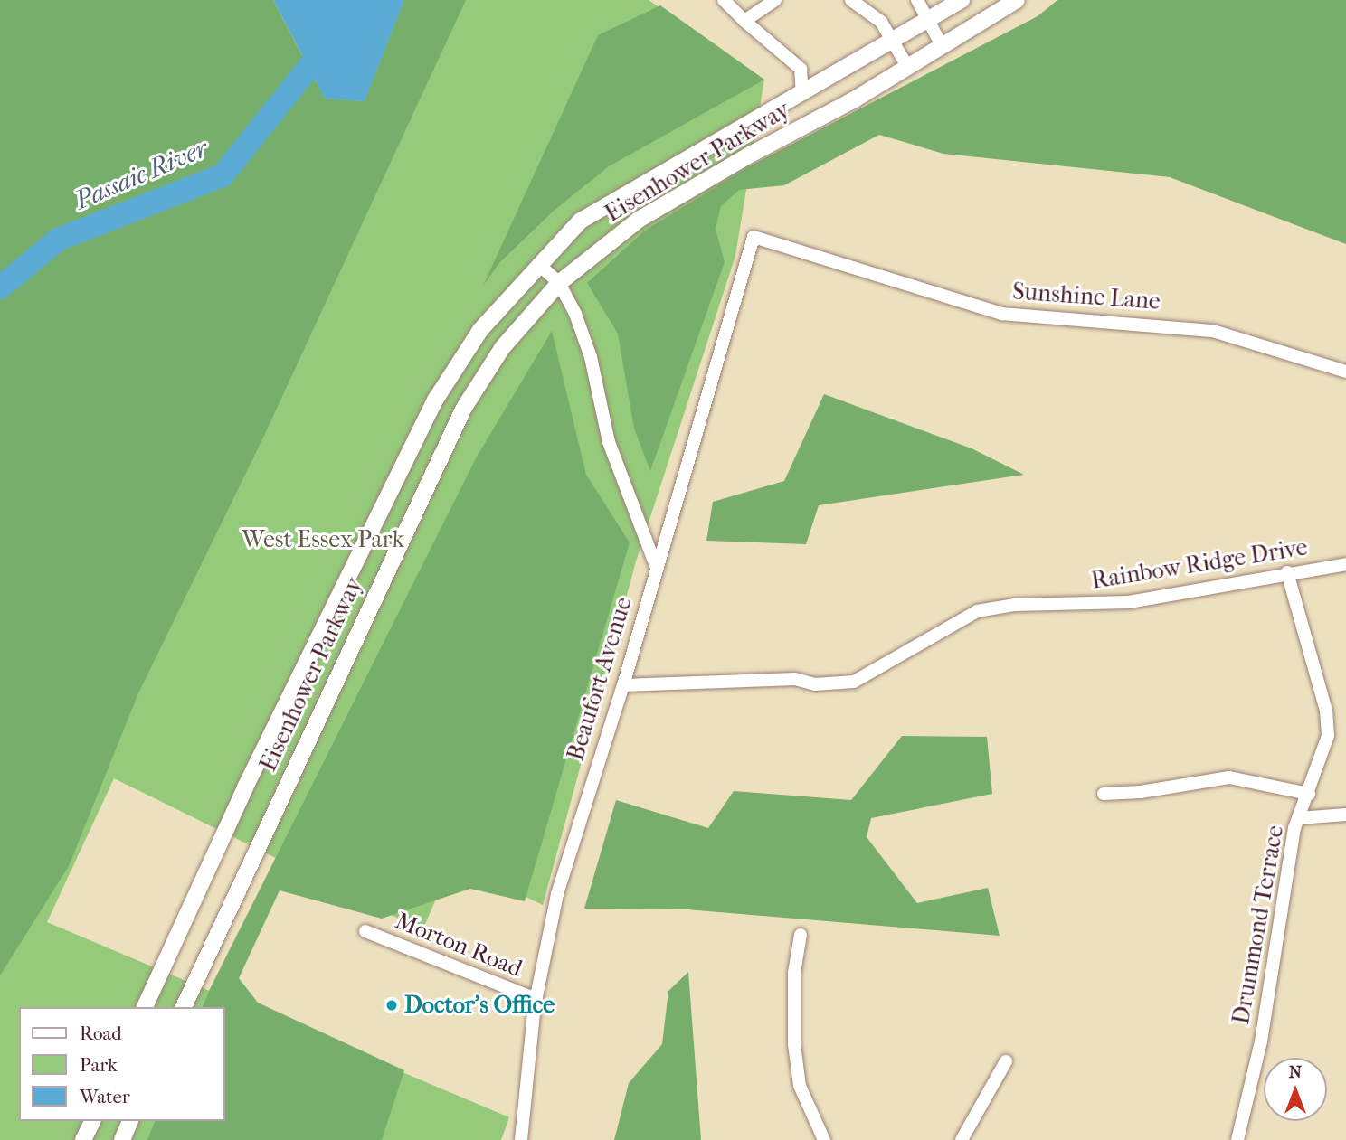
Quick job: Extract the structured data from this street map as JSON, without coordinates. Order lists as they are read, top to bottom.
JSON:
{
  "streets": {
    "main road": ["Eisenhower Parkway"],
    "street": [
      "Sunshine Lane",
      "Rainbow Ridge Drive",
      "Beaufort Avenue",
      "Drummond Terrace",
      "Morton Road"
    ]
  },
  "crossings": [
    ["Sunshine Lane", "Beaufort Avenue"],
    ["Rainbow Ridge Drive", "Beaufort Avenue"],
    ["Rainbow Ridge Drive", "Drummond Terrace"],
    ["Beaufort Avenue", "Morton Road"]
  ],
  "water": ["Passaic River"],
  "parks": ["West Essex Park"],
  "places": ["Doctor's Office"],
  "legend": ["Road", "Park", "Water"],
  "north": "top"
}
